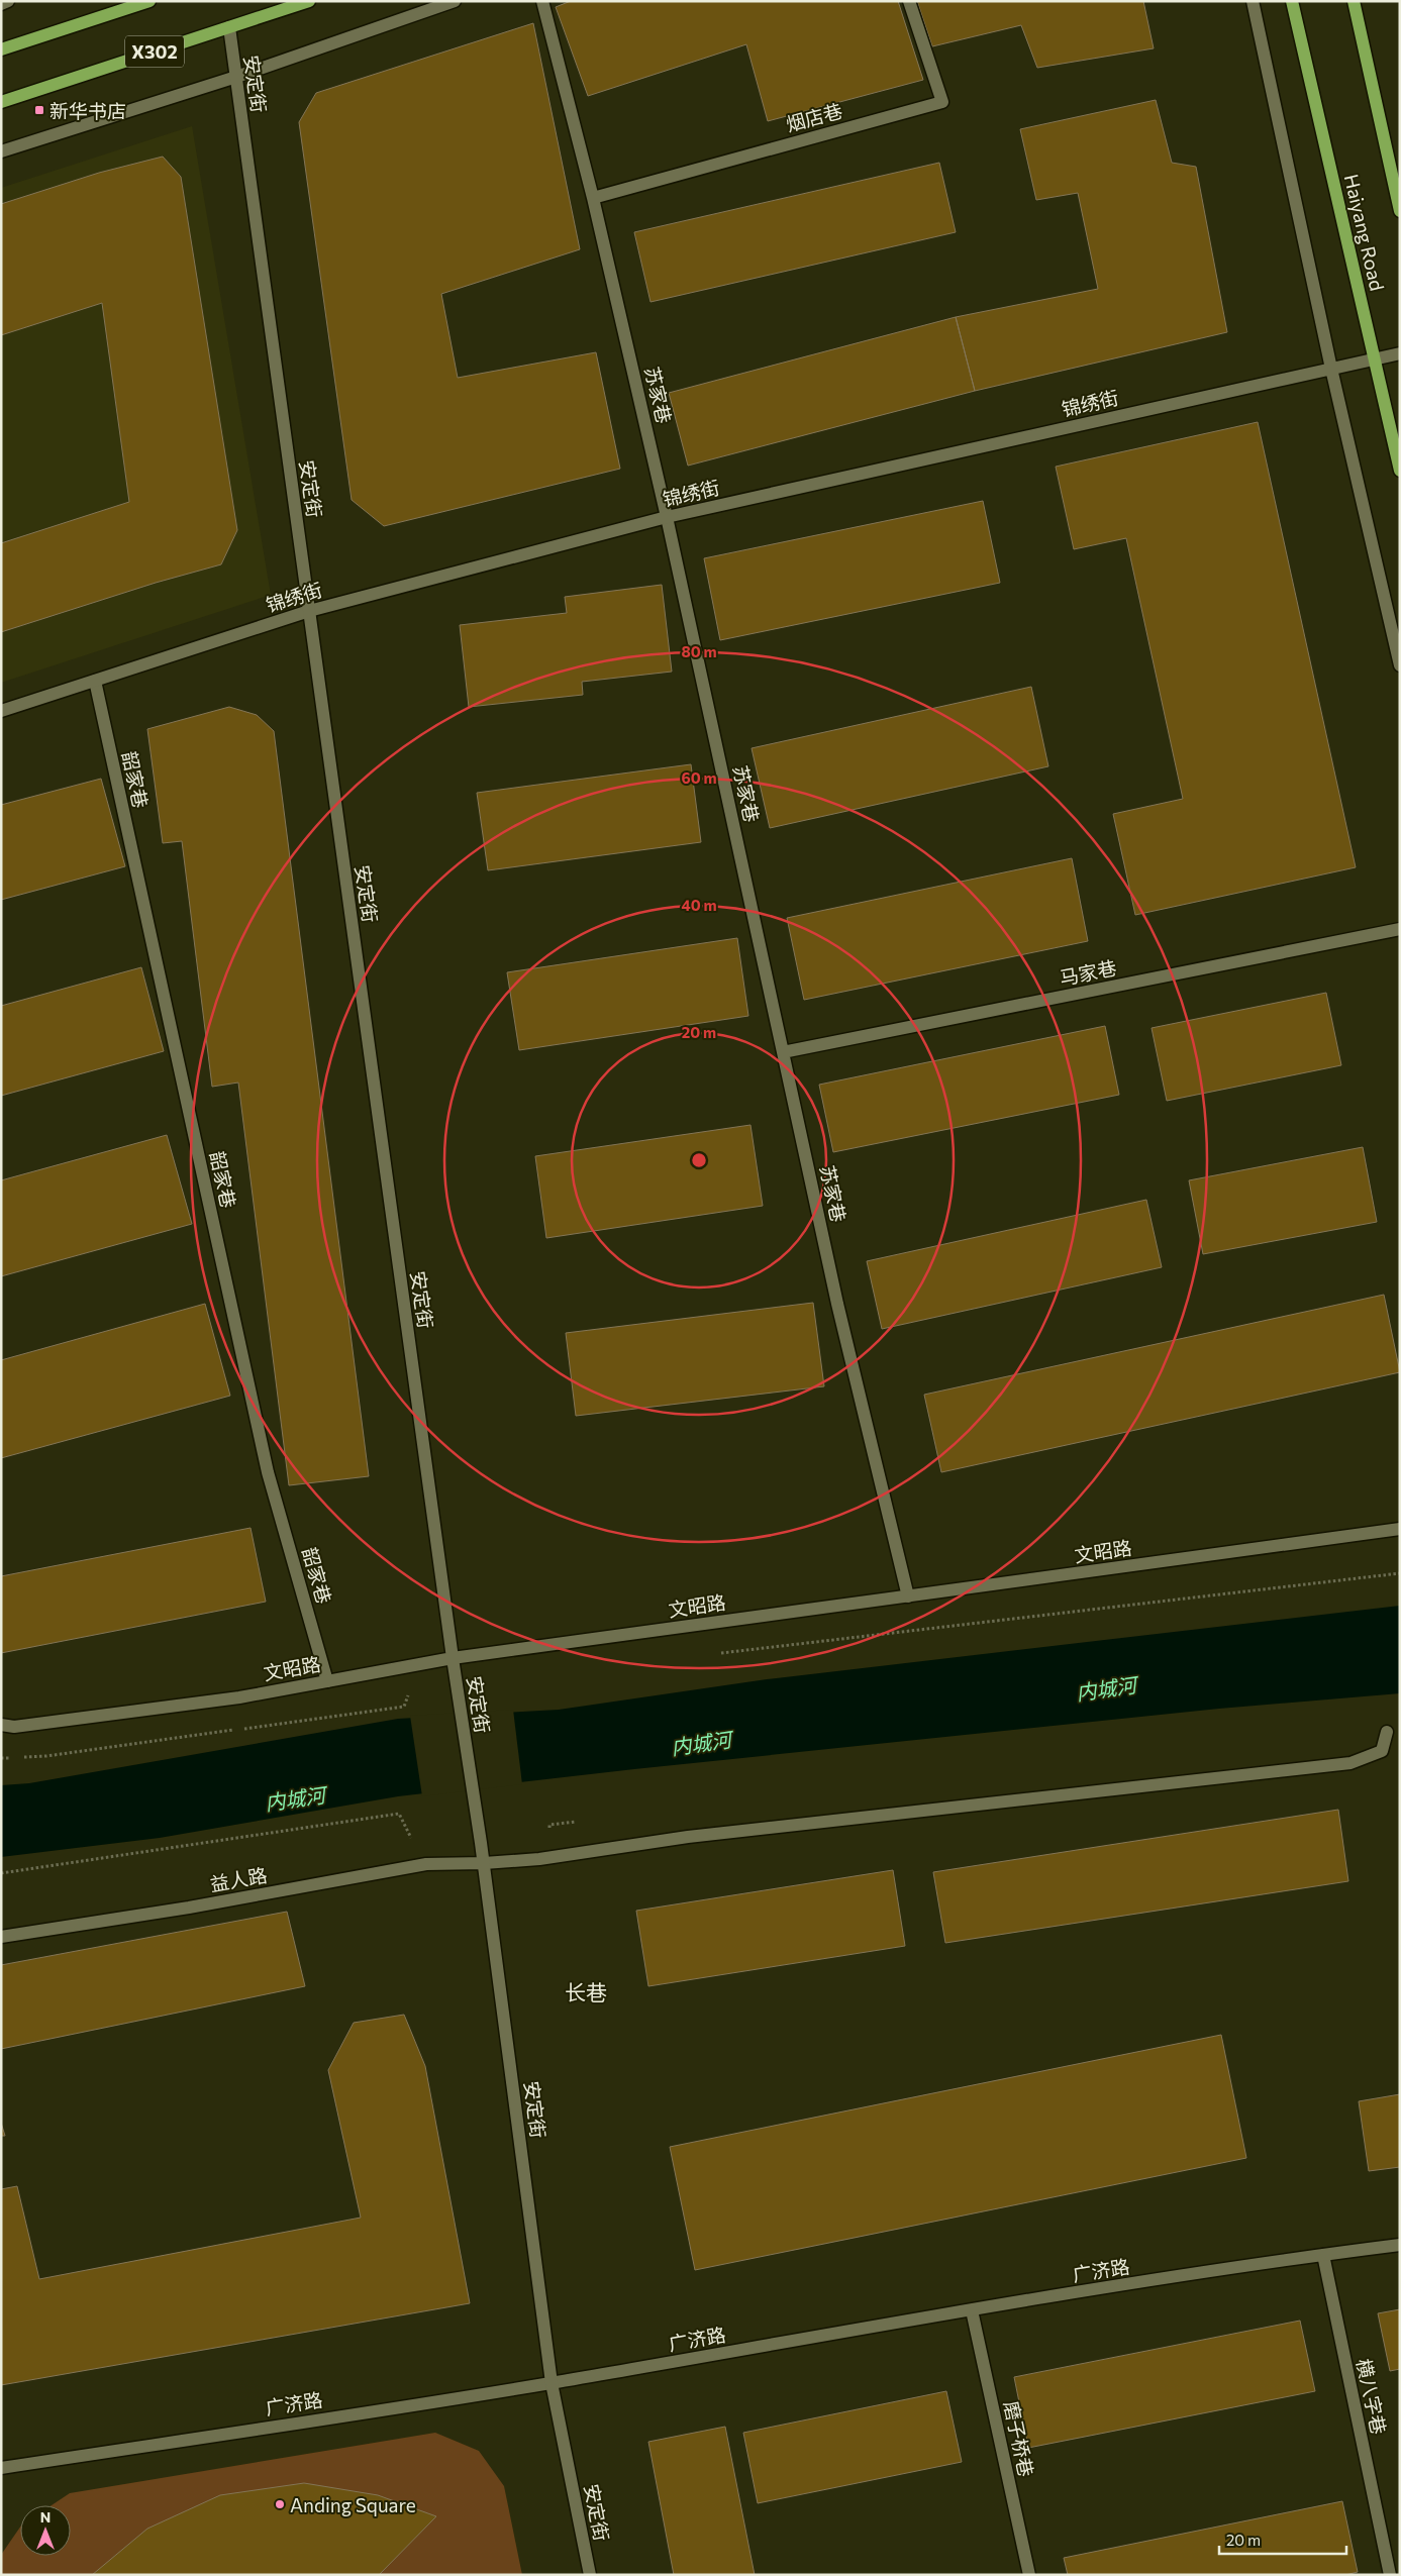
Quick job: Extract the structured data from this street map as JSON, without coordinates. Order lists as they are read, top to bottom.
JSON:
{
  "streets": {
    "main road": ["X302", "Haiyang Road"],
    "street": [
      "安定街",
      "烟店巷",
      "苏家巷",
      "锦绣街",
      "韶家巷",
      "马家巷",
      "文昭路",
      "益人路",
      "广济路",
      "横八字巷",
      "磨子桥巷"
    ]
  },
  "crossings": [
    ["X302", "安定街"],
    ["安定街", "锦绣街"],
    ["安定街", "文昭路"],
    ["安定街", "益人路"],
    ["安定街", "广济路"],
    ["烟店巷", "苏家巷"],
    ["Haiyang Road", "锦绣街"],
    ["苏家巷", "锦绣街"],
    ["苏家巷", "马家巷"],
    ["苏家巷", "文昭路"],
    ["锦绣街", "韶家巷"],
    ["韶家巷", "文昭路"],
    ["广济路", "横八字巷"],
    ["广济路", "磨子桥巷"]
  ],
  "districts": ["长巷"],
  "water": ["内城河"],
  "places": {
    "transit": ["新华书店"],
    "other": ["Anding Square"]
  },
  "scale_bar": "20 m",
  "north": "top",
  "rings": [
    "80 m",
    "60 m",
    "40 m",
    "20 m"
  ]
}
